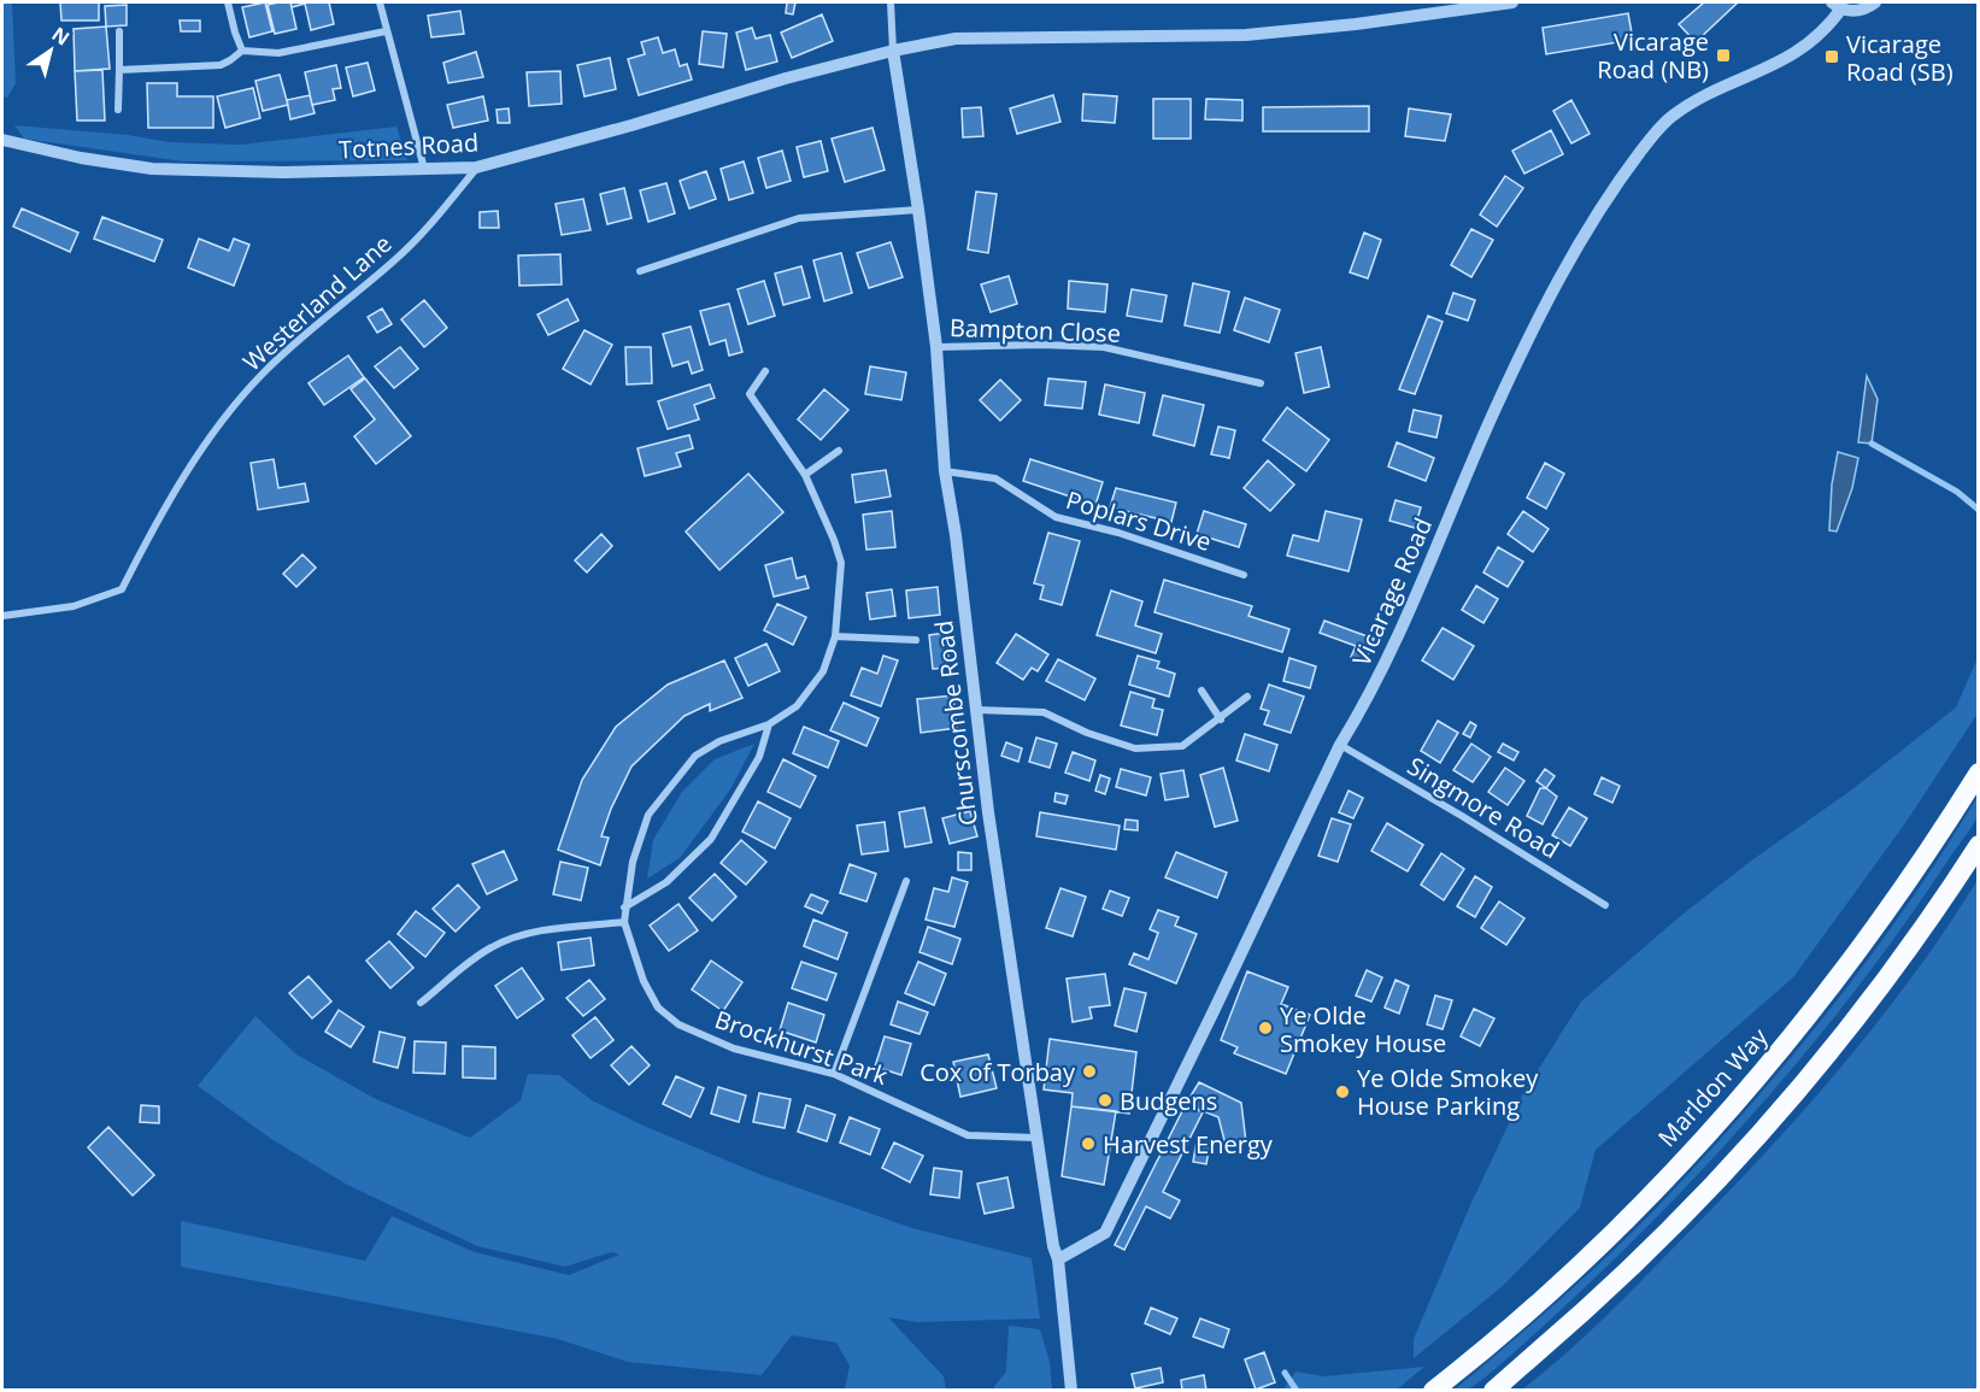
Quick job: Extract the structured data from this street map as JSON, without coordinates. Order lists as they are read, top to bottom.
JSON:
{
  "streets": {
    "highway": ["Marldon Way"],
    "street": [
      "Totnes Road",
      "Westerland Lane",
      "Bampton Close",
      "Poplars Drive",
      "Vicarage Road",
      "Churscombe Road",
      "Singmore Road",
      "Brockhurst Park"
    ]
  },
  "crossings": [
    ["Totnes Road", "Westerland Lane"],
    ["Totnes Road", "Churscombe Road"],
    ["Bampton Close", "Churscombe Road"],
    ["Poplars Drive", "Churscombe Road"],
    ["Vicarage Road", "Churscombe Road"],
    ["Vicarage Road", "Singmore Road"],
    ["Churscombe Road", "Brockhurst Park"]
  ],
  "places": {
    "transit": ["Vicarage Road (NB)", "Vicarage Road (SB)"],
    "other": [
      "Ye Olde Smokey House",
      "Cox of Torbay",
      "Ye Olde Smokey House Parking",
      "Budgens",
      "Harvest Energy"
    ]
  },
  "north": "top right"
}
